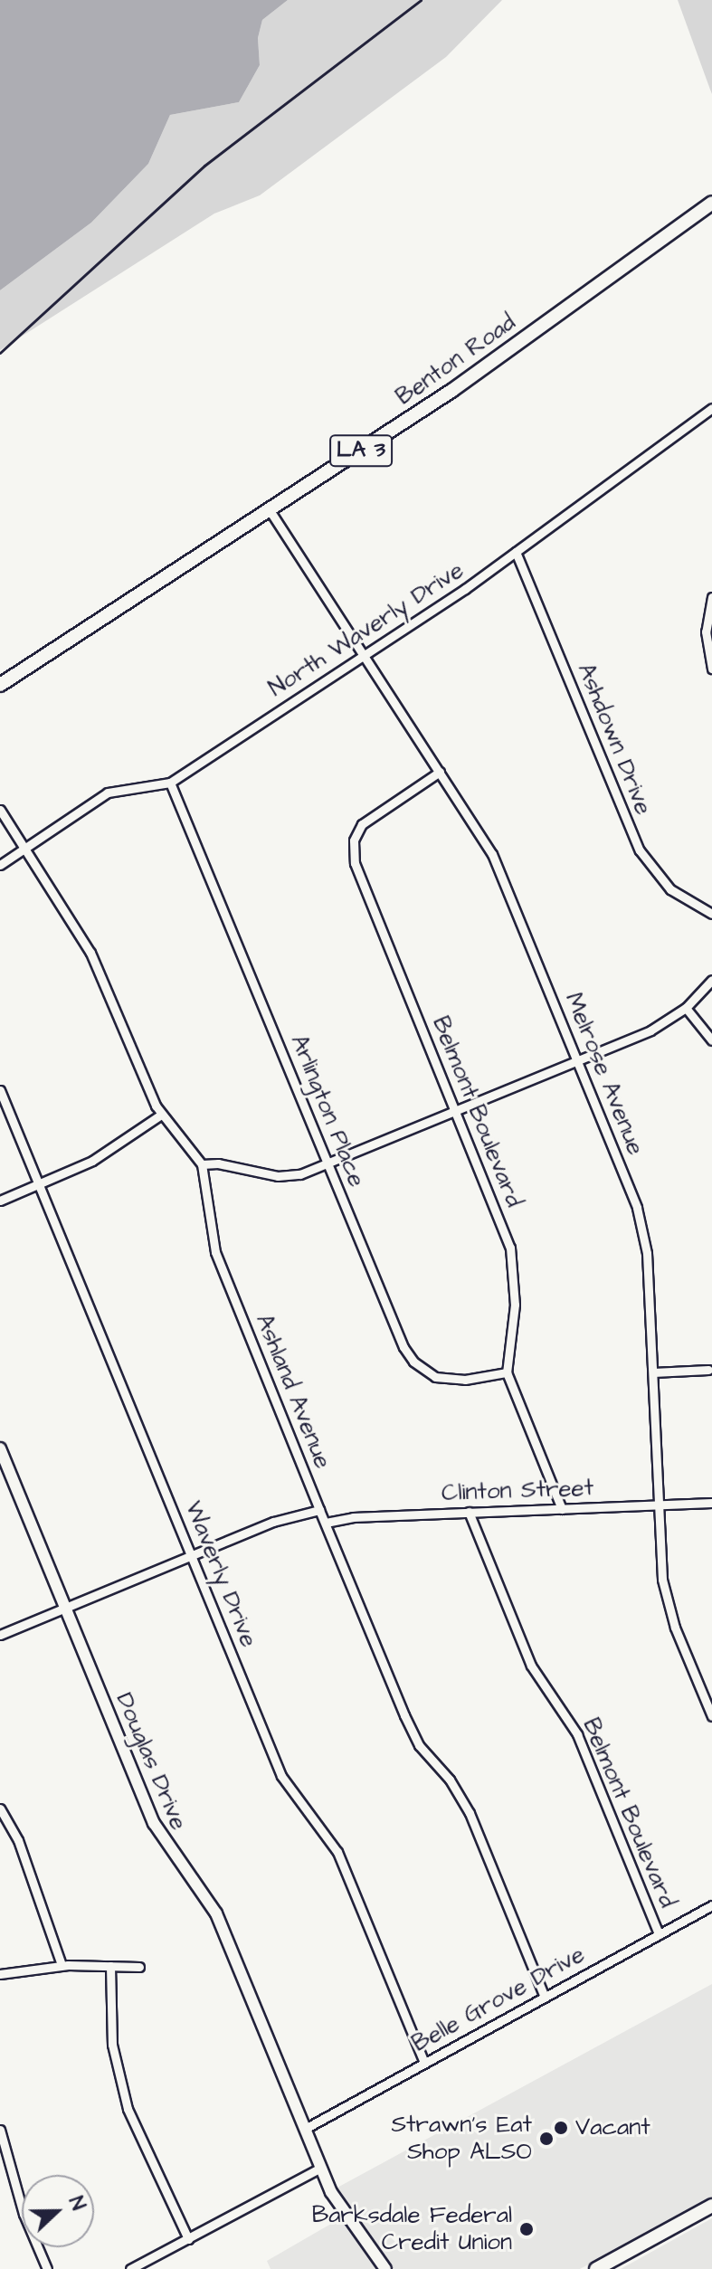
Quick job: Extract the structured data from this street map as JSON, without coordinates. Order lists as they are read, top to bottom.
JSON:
{
  "streets": {
    "main road": ["Benton Road", "LA 3"],
    "street": [
      "North Waverly Drive",
      "Ashdown Drive",
      "Melrose Avenue",
      "Arlington Place",
      "Belmont Boulevard",
      "Ashland Avenue",
      "Clinton Street",
      "Waverly Drive",
      "Douglas Drive",
      "Belle Grove Drive"
    ]
  },
  "crossings": [
    ["Benton Road", "Melrose Avenue"],
    ["North Waverly Drive", "Ashdown Drive"],
    ["North Waverly Drive", "Melrose Avenue"],
    ["North Waverly Drive", "Arlington Place"],
    ["Melrose Avenue", "Belmont Boulevard"],
    ["Melrose Avenue", "Clinton Street"],
    ["Arlington Place", "Belmont Boulevard"],
    ["Belmont Boulevard", "Clinton Street"],
    ["Belmont Boulevard", "Belle Grove Drive"],
    ["Ashland Avenue", "Clinton Street"],
    ["Ashland Avenue", "Belle Grove Drive"],
    ["Waverly Drive", "Belle Grove Drive"],
    ["Douglas Drive", "Belle Grove Drive"]
  ],
  "places": ["Vacant", "Strawn's Eat Shop ALSO", "Barksdale Federal Credit Union"],
  "north": "right"
}
